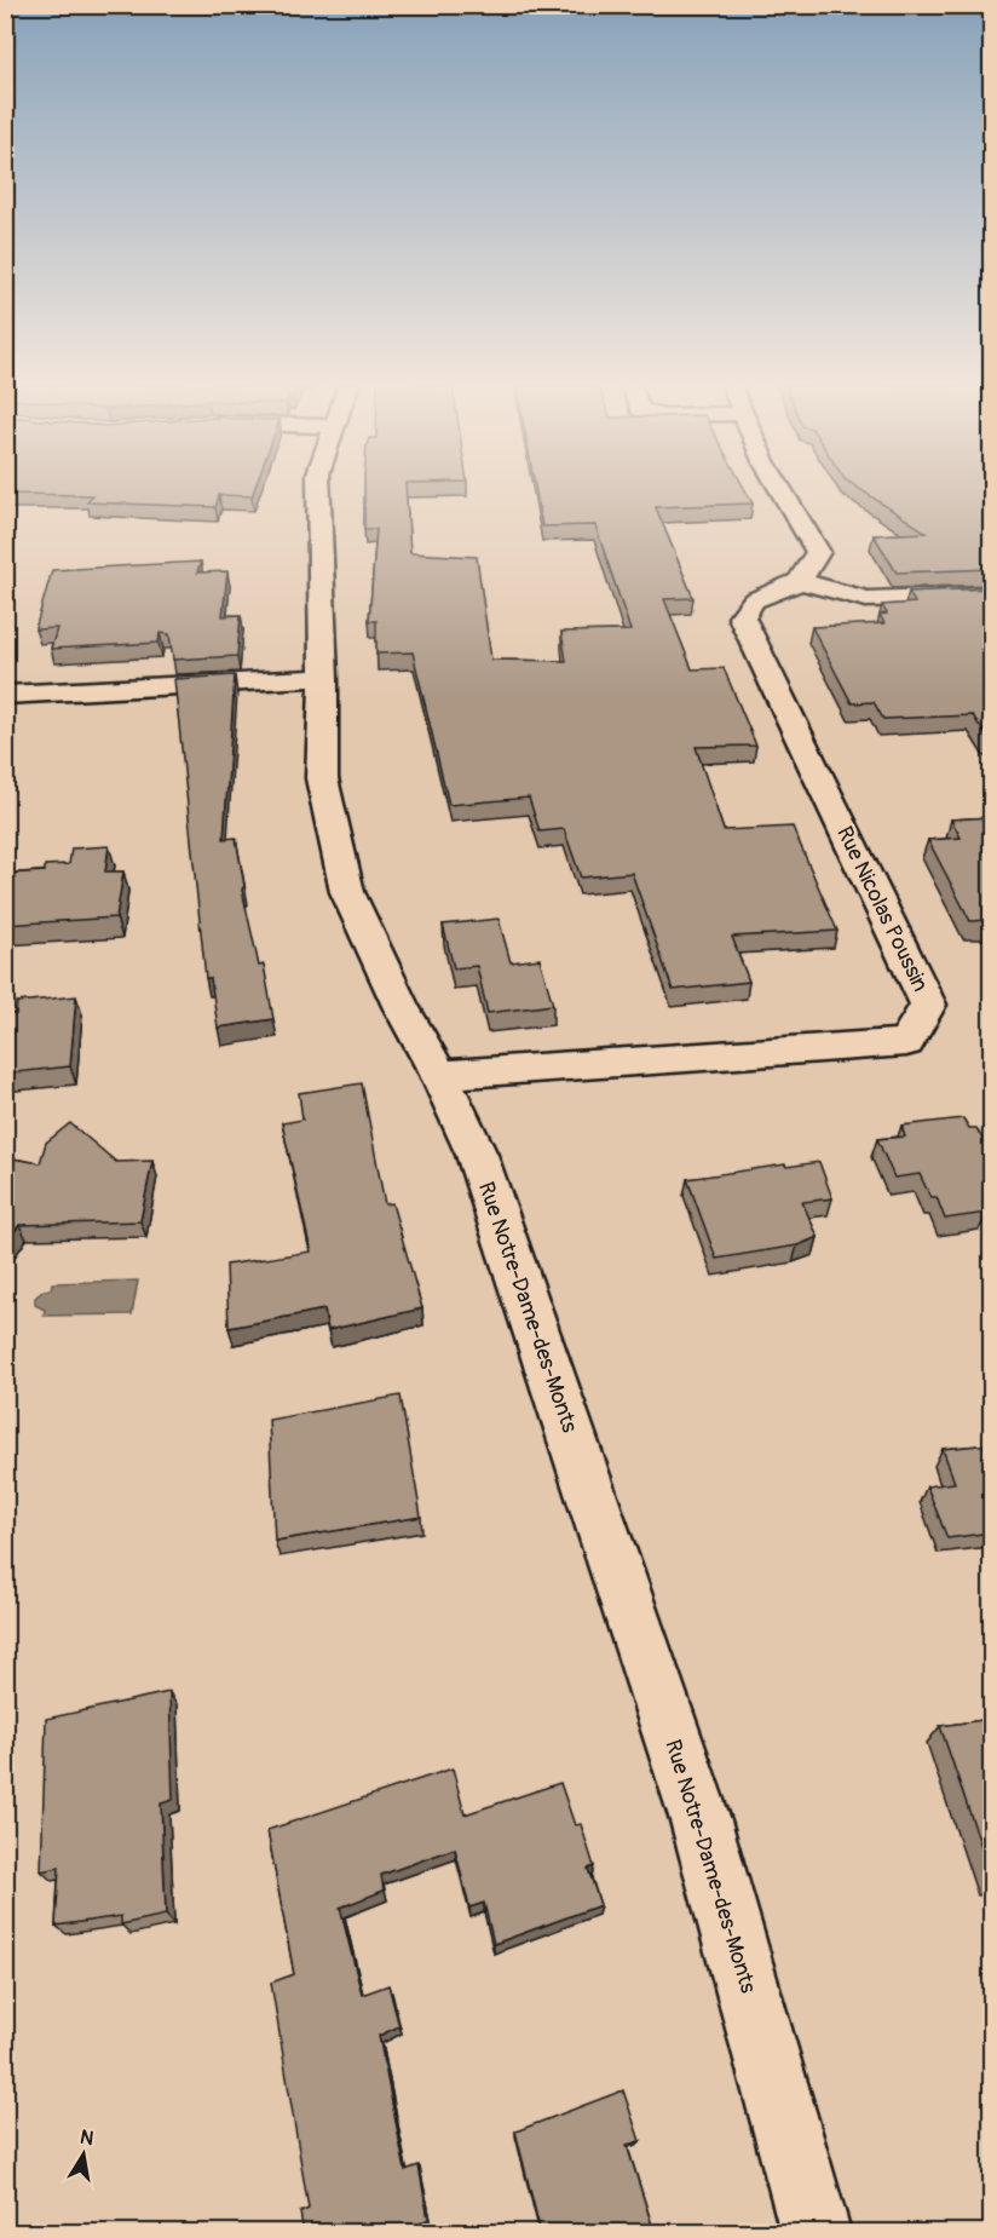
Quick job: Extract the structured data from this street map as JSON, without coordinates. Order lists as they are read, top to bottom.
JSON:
{
  "streets": {
    "street": ["Rue Nicolas Poussin", "Rue Notre-Dame-des-Monts"]
  },
  "crossings": [
    ["Rue Nicolas Poussin", "Rue Notre-Dame-des-Monts"]
  ],
  "north": "top"
}
